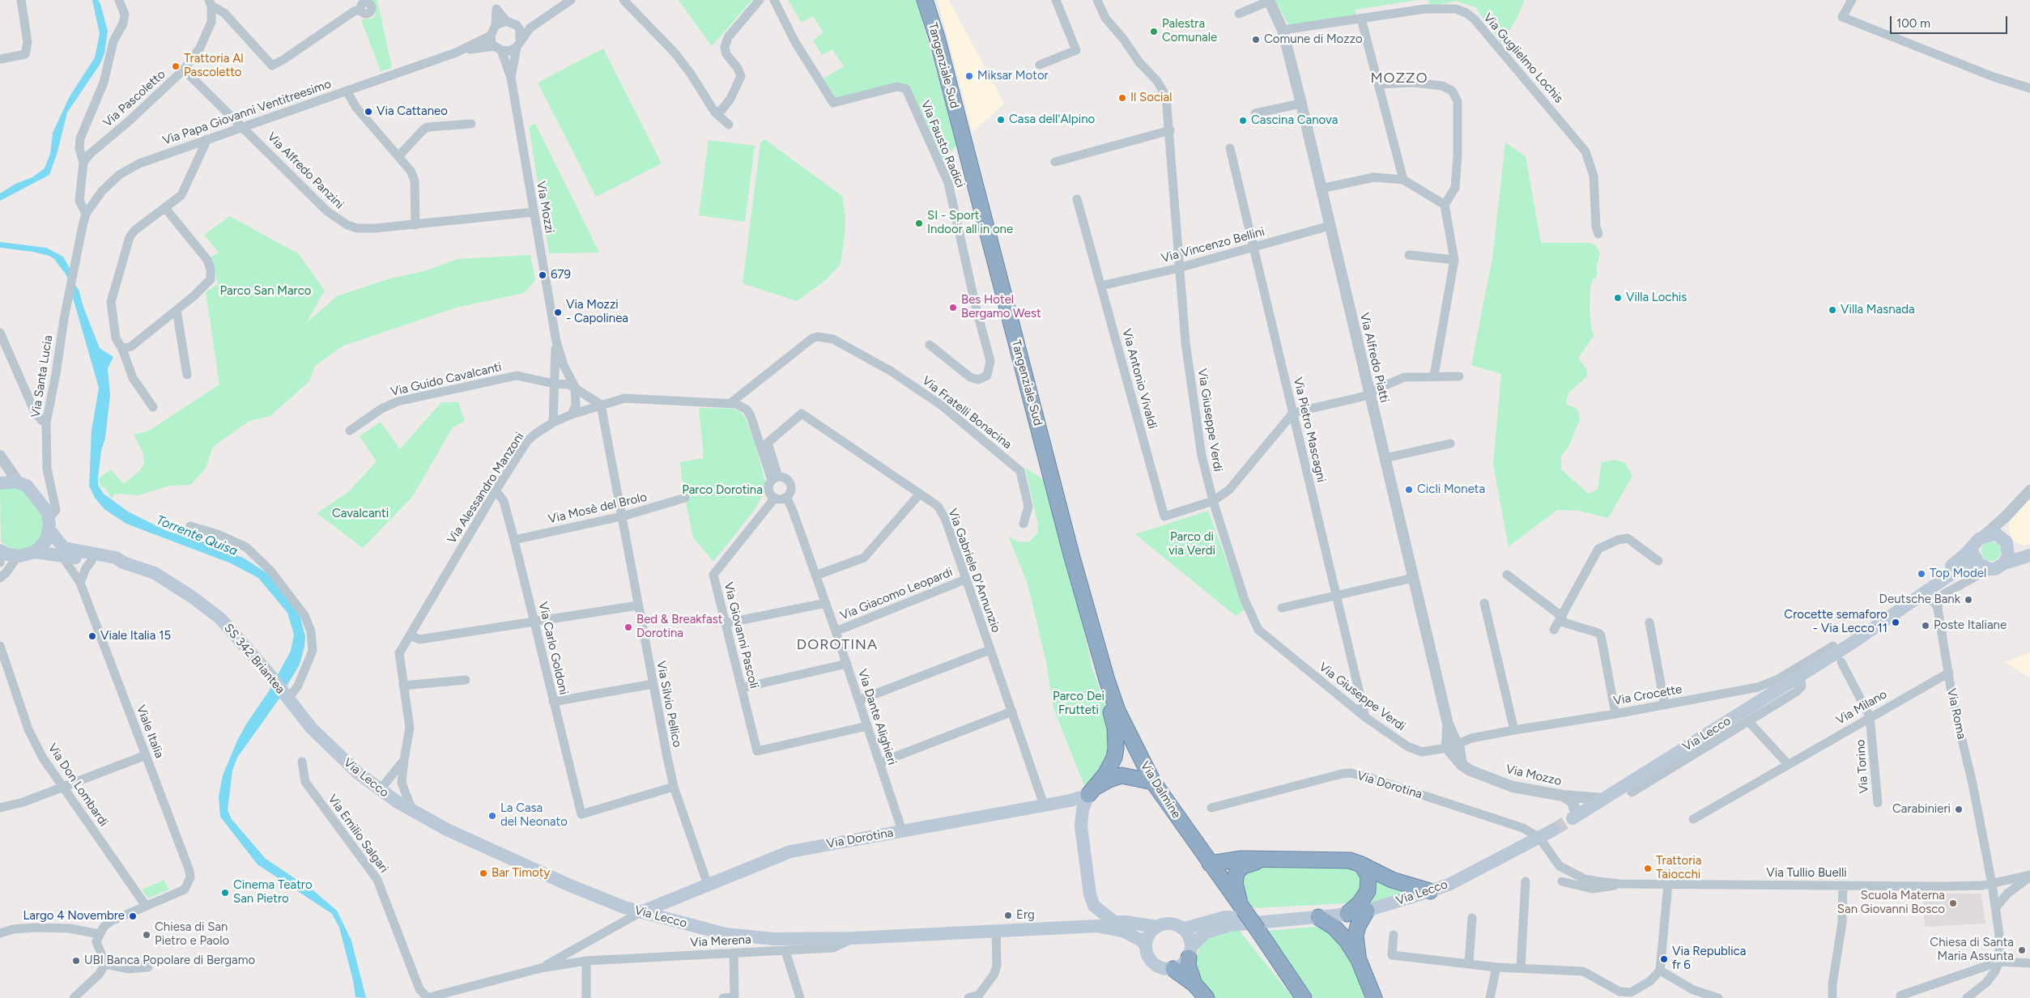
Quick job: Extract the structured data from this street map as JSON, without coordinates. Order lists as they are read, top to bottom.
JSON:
{
  "streets": {
    "highway": ["Tangenziale Sud", "Via Dalmine"],
    "main road": ["SS 342 Briantea", "Via Lecco", "Via Dorotina"],
    "street": [
      "Via Guglielmo Lochis",
      "Via Pascoletto",
      "Via Papa Giovanni Ventitreesimo",
      "Via Fausto Radici",
      "Via Alfredo Panzini",
      "Via Mozzi",
      "Via Vincenzo Bellini",
      "Via Alfredo Piatti",
      "Via Santa Lucia",
      "Via Antonio Vivaldi",
      "Via Guido Cavalcanti",
      "Via Fratelli Bonacina",
      "Via Giuseppe Verdi",
      "Via Pietro Mascagni",
      "Via Alessandro Manzoni",
      "Via Mosè del Brolo",
      "Via Gabriele D'Annunzio",
      "Via Giacomo Leopardi",
      "Via Giovanni Pascoli",
      "Via Carlo Goldoni",
      "Via Crocette",
      "Via Silvio Pellico",
      "Via Milano",
      "Via Roma",
      "Via Dante Alighieri",
      "Viale Italia",
      "Via Torino",
      "Via Mozzo",
      "Via Don Lombardi",
      "Via Emilio Salgari",
      "Via Tullio Buelli",
      "Via Merena"
    ]
  },
  "crossings": [
    ["Via Guglielmo Lochis", "Via Alfredo Piatti"],
    ["Tangenziale Sud", "Via Dalmine"],
    ["Via Pascoletto", "Via Alfredo Panzini"],
    ["Via Papa Giovanni Ventitreesimo", "Via Alfredo Panzini"],
    ["Via Papa Giovanni Ventitreesimo", "Via Santa Lucia"],
    ["Via Alfredo Panzini", "Via Mozzi"],
    ["Via Mozzi", "Via Guido Cavalcanti"],
    ["Via Mozzi", "Via Alessandro Manzoni"],
    ["Via Mozzi", "Via Silvio Pellico"],
    ["Via Vincenzo Bellini", "Via Alfredo Piatti"],
    ["Via Vincenzo Bellini", "Via Antonio Vivaldi"],
    ["Via Vincenzo Bellini", "Via Giuseppe Verdi"],
    ["Via Vincenzo Bellini", "Via Pietro Mascagni"],
    ["Via Alfredo Piatti", "Via Giuseppe Verdi"],
    ["Via Alfredo Piatti", "Via Crocette"],
    ["Via Alfredo Piatti", "Via Mozzo"],
    ["Via Antonio Vivaldi", "Via Giuseppe Verdi"],
    ["Via Fratelli Bonacina", "Via Alessandro Manzoni"],
    ["Via Giuseppe Verdi", "Via Pietro Mascagni"],
    ["Via Giuseppe Verdi", "Via Crocette"],
    ["Via Giuseppe Verdi", "Via Mozzo"],
    ["Via Alessandro Manzoni", "Via Gabriele D'Annunzio"],
    ["Via Alessandro Manzoni", "Via Giovanni Pascoli"],
    ["Via Alessandro Manzoni", "Via Carlo Goldoni"],
    ["Via Alessandro Manzoni", "Via Silvio Pellico"],
    ["Via Alessandro Manzoni", "Via Dante Alighieri"],
    ["Via Alessandro Manzoni", "Via Lecco"],
    ["Via Mosè del Brolo", "Via Carlo Goldoni"],
    ["Via Mosè del Brolo", "Via Silvio Pellico"],
    ["Via Gabriele D'Annunzio", "Via Giacomo Leopardi"],
    ["Via Gabriele D'Annunzio", "Via Giovanni Pascoli"],
    ["Via Gabriele D'Annunzio", "Via Dante Alighieri"],
    ["Via Gabriele D'Annunzio", "Via Dorotina"],
    ["Via Giacomo Leopardi", "Via Dante Alighieri"],
    ["Via Giovanni Pascoli", "Via Dante Alighieri"],
    ["Via Carlo Goldoni", "Via Silvio Pellico"],
    ["SS 342 Briantea", "Via Lecco"],
    ["Via Crocette", "Via Mozzo"],
    ["Via Silvio Pellico", "Via Dorotina"],
    ["Via Milano", "Via Roma"],
    ["Via Milano", "Via Torino"],
    ["Via Roma", "Via Tullio Buelli"],
    ["Via Dante Alighieri", "Via Dorotina"],
    ["Viale Italia", "Via Don Lombardi"],
    ["Via Lecco", "Via Mozzo"],
    ["Via Lecco", "Via Dorotina"],
    ["Via Lecco", "Via Tullio Buelli"],
    ["Via Lecco", "Via Merena"],
    ["Via Dorotina", "Via Tullio Buelli"],
    ["Via Dorotina", "Via Merena"],
    ["Via Emilio Salgari", "Via Merena"]
  ],
  "districts": ["MOZZO", "DOROTINA"],
  "water": ["Torrente Quisa"],
  "parks": [
    "Parco San Marco",
    "Parco Dorotina",
    "Cavalcanti",
    "Parco di via Verdi",
    "Parco Dei Frutteti"
  ],
  "places": [
    "Palestra Comunale",
    "Comune di Mozzo",
    "Trattoria Al Pascoletto",
    "Miksar Motor",
    "Il Social",
    "Via Cattaneo",
    "Casa dell'Alpino",
    "Cascina Canova",
    "SI - Sport Indoor all in one",
    "679",
    "Villa Lochis",
    "Bes Hotel Bergamo West",
    "Villa Masnada",
    "Via Mozzi - Capolinea",
    "Cicli Moneta",
    "Top Model",
    "Deutsche Bank",
    "Crocette semaforo - Via Lecco 11",
    "Poste Italiane",
    "Bed & Breakfast Dorotina",
    "Viale Italia 15",
    "Carabinieri",
    "La Casa del Neonato",
    "Trattoria Taiocchi",
    "Bar Timoty",
    "Cinema Teatro San Pietro",
    "Scuola Materna San Giovanni Bosco",
    "Erg",
    "Largo 4 Novembre",
    "Chiesa di San Pietro e Paolo",
    "Chiesa di Santa Maria Assunta",
    "Via Republica fr 6",
    "UBI Banca Popolare di Bergamo"
  ],
  "scale_bar": "100 m"
}
